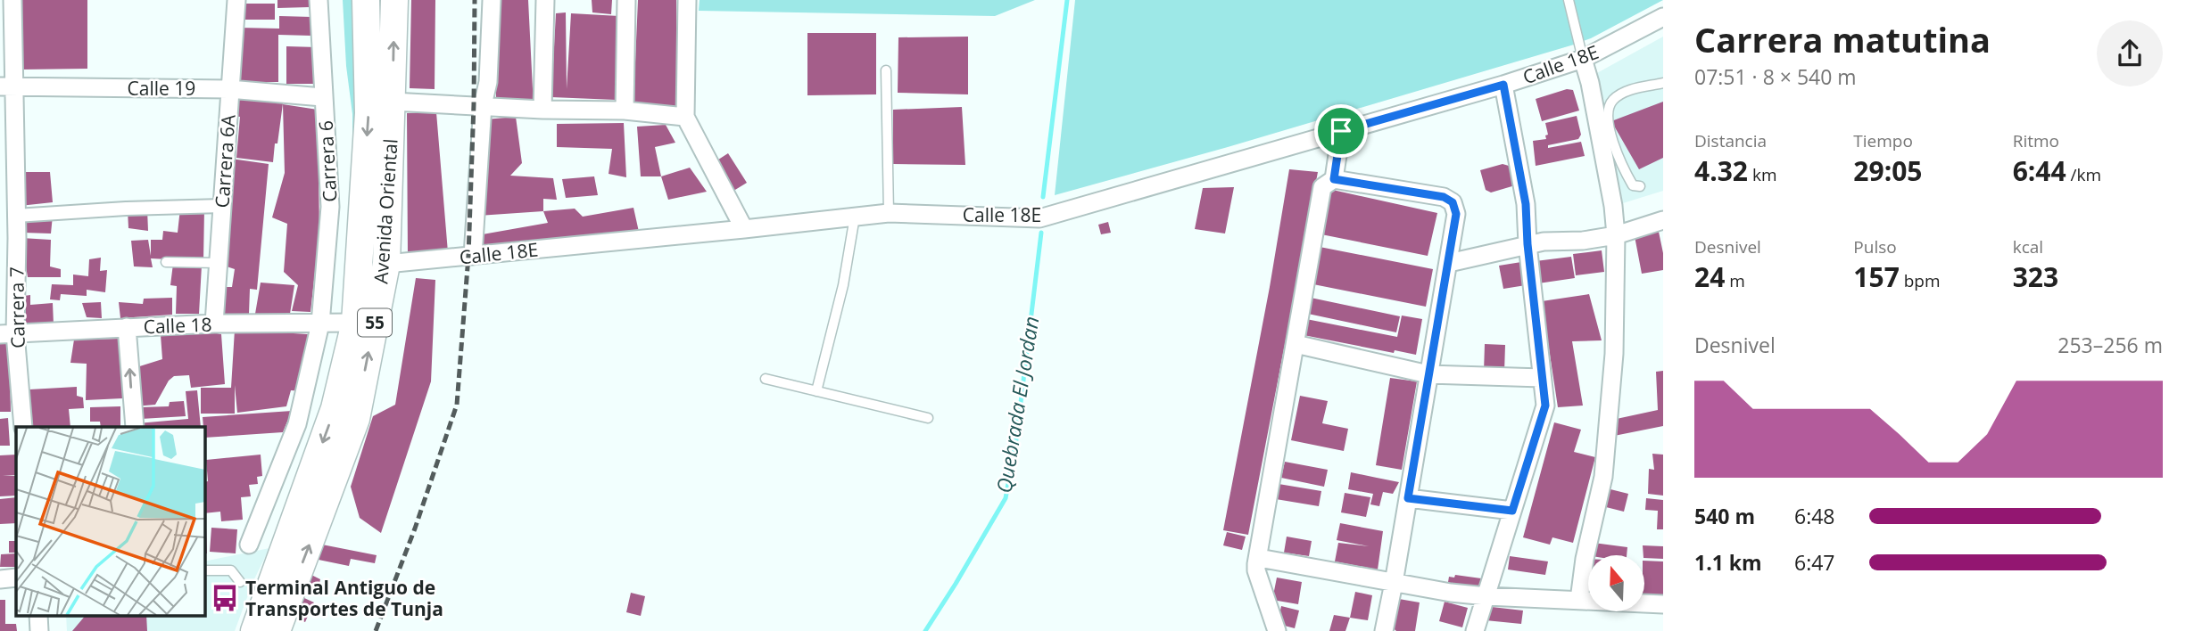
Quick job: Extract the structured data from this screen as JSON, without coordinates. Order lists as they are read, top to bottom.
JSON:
{
  "streets": {
    "main road": ["Avenida Oriental", "55"],
    "street": [
      "Calle 18E",
      "Calle 19",
      "Carrera 6A",
      "Carrera 6",
      "Carrera 7",
      "Calle 18"
    ]
  },
  "crossings": [
    ["Calle 18E", "Avenida Oriental"],
    ["Calle 19", "Carrera 6A"],
    ["Calle 19", "Carrera 6"],
    ["Calle 19", "Carrera 7"],
    ["Carrera 6A", "Calle 18"],
    ["Carrera 6", "Calle 18"],
    ["Avenida Oriental", "Calle 18"],
    ["Carrera 7", "Calle 18"]
  ],
  "water": ["Quebrada El Jordan"],
  "places": {
    "bus stop": ["Terminal Antiguo de Transportes de Tunja"]
  },
  "north": "top",
  "page": {
    "heading": ["Carrera matutina", "07:51 · 8 × 540 m"],
    "stats": [
      ["Distancia", "4.32 km"],
      ["Tiempo", "29:05"],
      ["Ritmo", "6:44 /km"],
      ["Desnivel", "24 m"],
      ["Pulso", "157 bpm"],
      ["kcal", "323"]
    ],
    "chart": ["Desnivel", "253–256 m"],
    "list": [
      {
        "name": "540 m",
        "note": "6:48"
      },
      {
        "name": "1.1 km",
        "note": "6:47"
      }
    ]
  }
}
